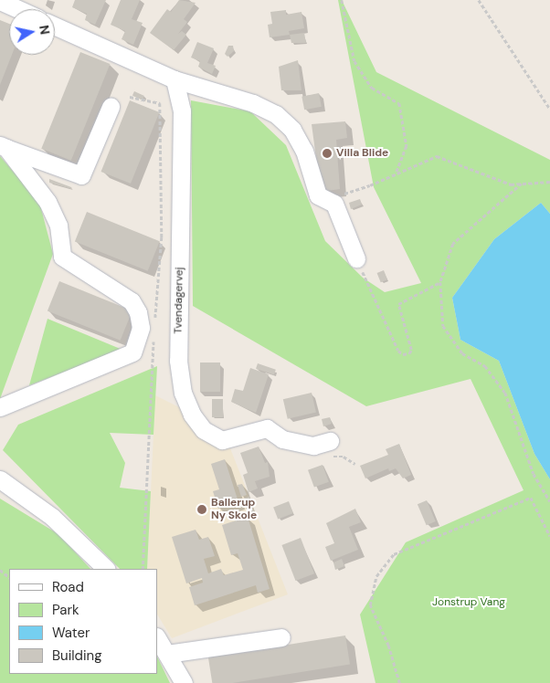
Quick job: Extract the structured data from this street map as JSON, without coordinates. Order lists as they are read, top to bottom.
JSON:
{
  "streets": {
    "street": ["Tvendagervej"]
  },
  "parks": ["Jonstrup Vang"],
  "places": ["Villa Blide", "Ballerup Ny Skole"],
  "legend": [
    "Road",
    "Park",
    "Water",
    "Building"
  ],
  "north": "right"
}
